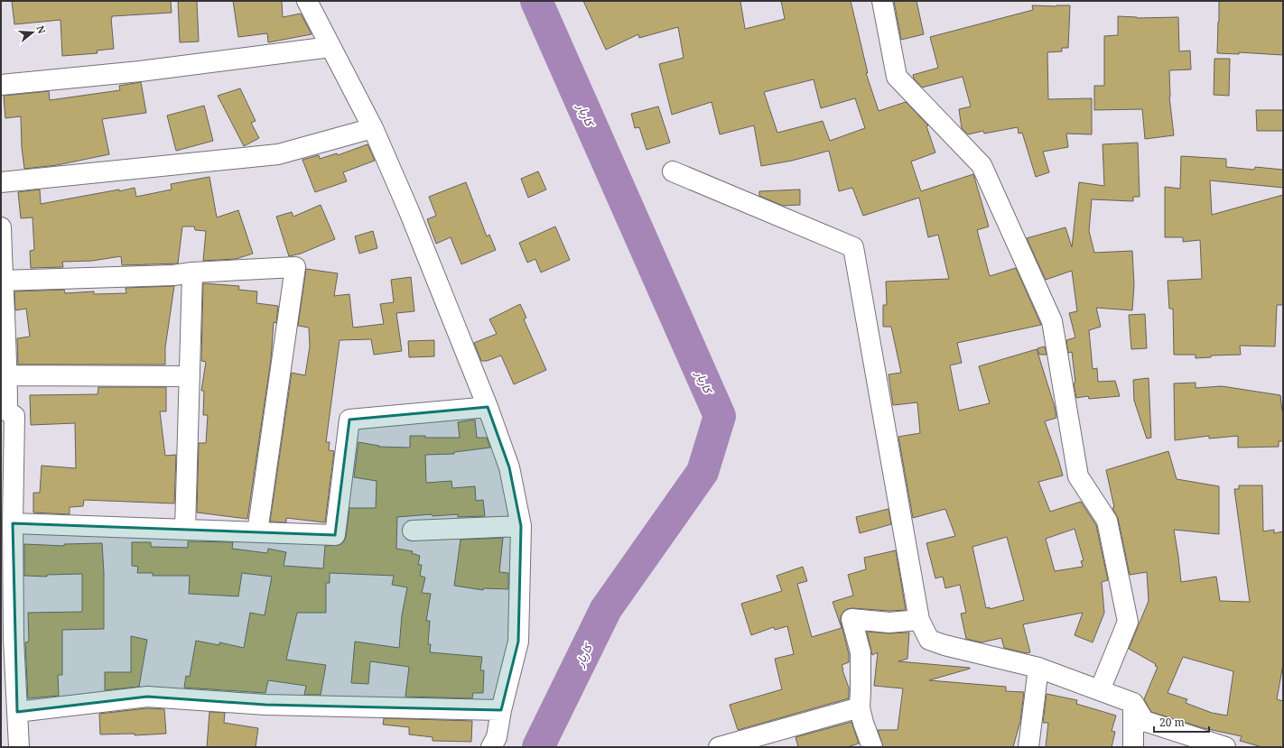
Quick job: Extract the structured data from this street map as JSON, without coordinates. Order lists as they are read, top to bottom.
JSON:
{
  "water": ["کاربار"],
  "scale_bar": "20 m",
  "north": "right"
}
